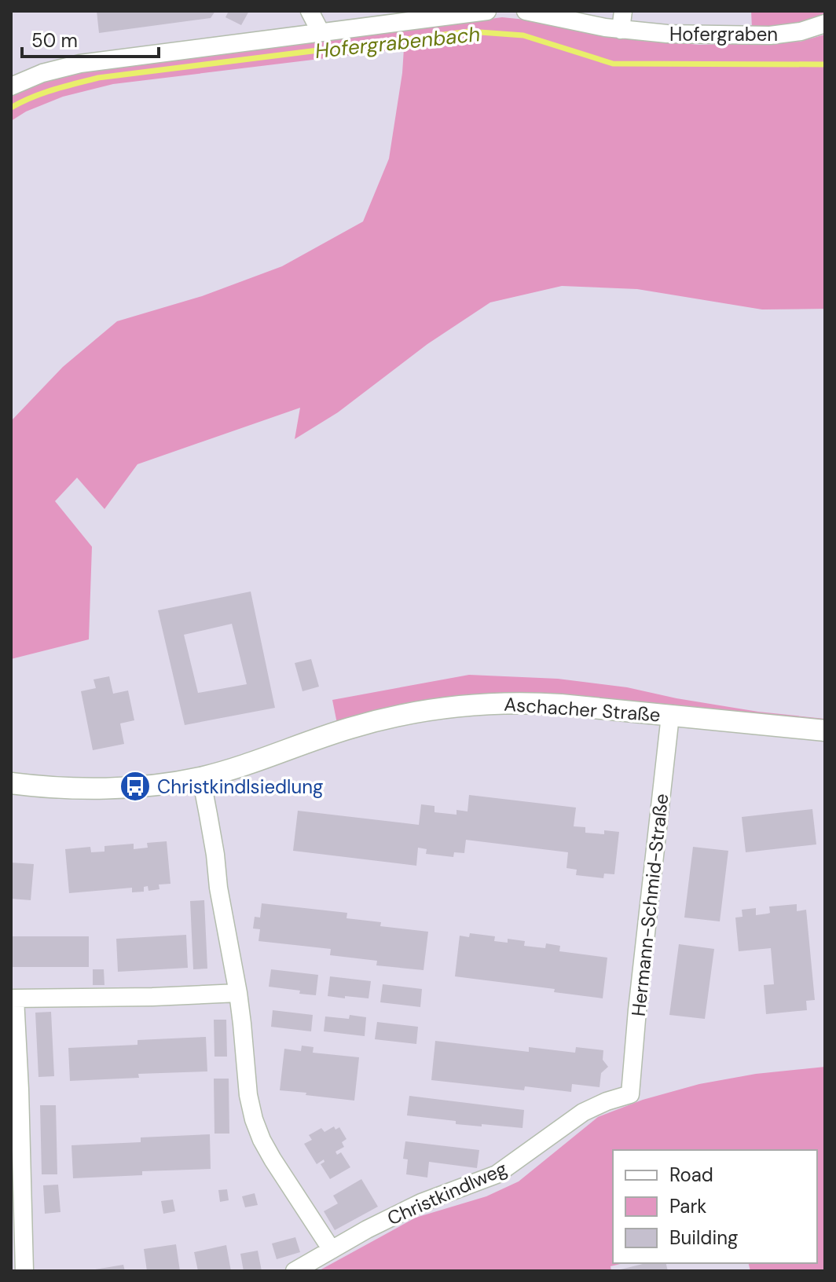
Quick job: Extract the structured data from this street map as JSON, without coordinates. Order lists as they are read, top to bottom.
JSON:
{
  "streets": {
    "street": [
      "Hofergraben",
      "Aschacher Straße",
      "Hermann-Schmid-Straße",
      "Christkindlweg"
    ]
  },
  "crossings": [
    ["Aschacher Straße", "Hermann-Schmid-Straße"],
    ["Hermann-Schmid-Straße", "Christkindlweg"]
  ],
  "water": ["Hofergrabenbach"],
  "places": {
    "bus stop": ["Christkindlsiedlung"]
  },
  "legend": ["Road", "Park", "Building"],
  "scale_bar": "50 m"
}
